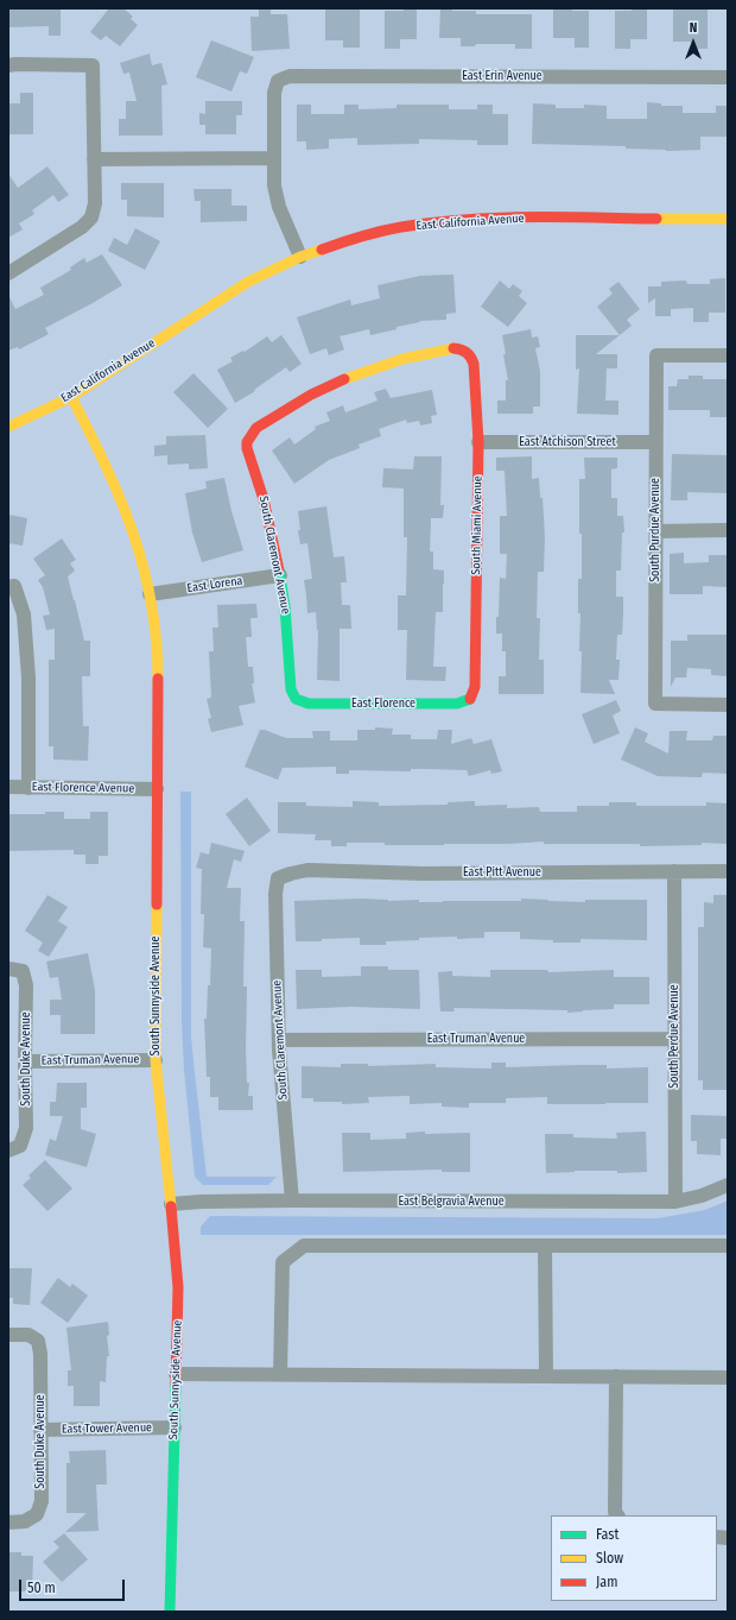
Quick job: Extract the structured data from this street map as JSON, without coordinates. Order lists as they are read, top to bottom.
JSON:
{
  "streets": {
    "street": [
      "East Erin Avenue",
      "East California Avenue",
      "East Atchison Street",
      "South Miami Avenue",
      "South Purdue Avenue",
      "South Claremont Avenue",
      "East Lorena",
      "East Florence",
      "East Florence Avenue",
      "East Pitt Avenue",
      "South Sunnyside Avenue",
      "South Perdue Avenue",
      "East Truman Avenue",
      "South Duke Avenue",
      "East Belgravia Avenue",
      "East Tower Avenue"
    ]
  },
  "crossings": [
    ["East California Avenue", "South Sunnyside Avenue"],
    ["East Atchison Street", "South Miami Avenue"],
    ["East Atchison Street", "South Purdue Avenue"],
    ["South Miami Avenue", "South Claremont Avenue"],
    ["South Miami Avenue", "East Florence"],
    ["South Claremont Avenue", "East Lorena"],
    ["South Claremont Avenue", "East Florence"],
    ["South Claremont Avenue", "East Pitt Avenue"],
    ["South Claremont Avenue", "East Truman Avenue"],
    ["South Claremont Avenue", "East Belgravia Avenue"],
    ["East Lorena", "South Sunnyside Avenue"],
    ["East Florence Avenue", "South Sunnyside Avenue"],
    ["East Pitt Avenue", "South Perdue Avenue"],
    ["South Sunnyside Avenue", "East Truman Avenue"],
    ["South Sunnyside Avenue", "East Belgravia Avenue"],
    ["South Sunnyside Avenue", "East Tower Avenue"],
    ["South Perdue Avenue", "East Truman Avenue"],
    ["South Perdue Avenue", "East Belgravia Avenue"],
    ["East Truman Avenue", "South Duke Avenue"],
    ["South Duke Avenue", "East Tower Avenue"]
  ],
  "legend": ["Fast", "Slow", "Jam"],
  "scale_bar": "50 m",
  "north": "top"
}
